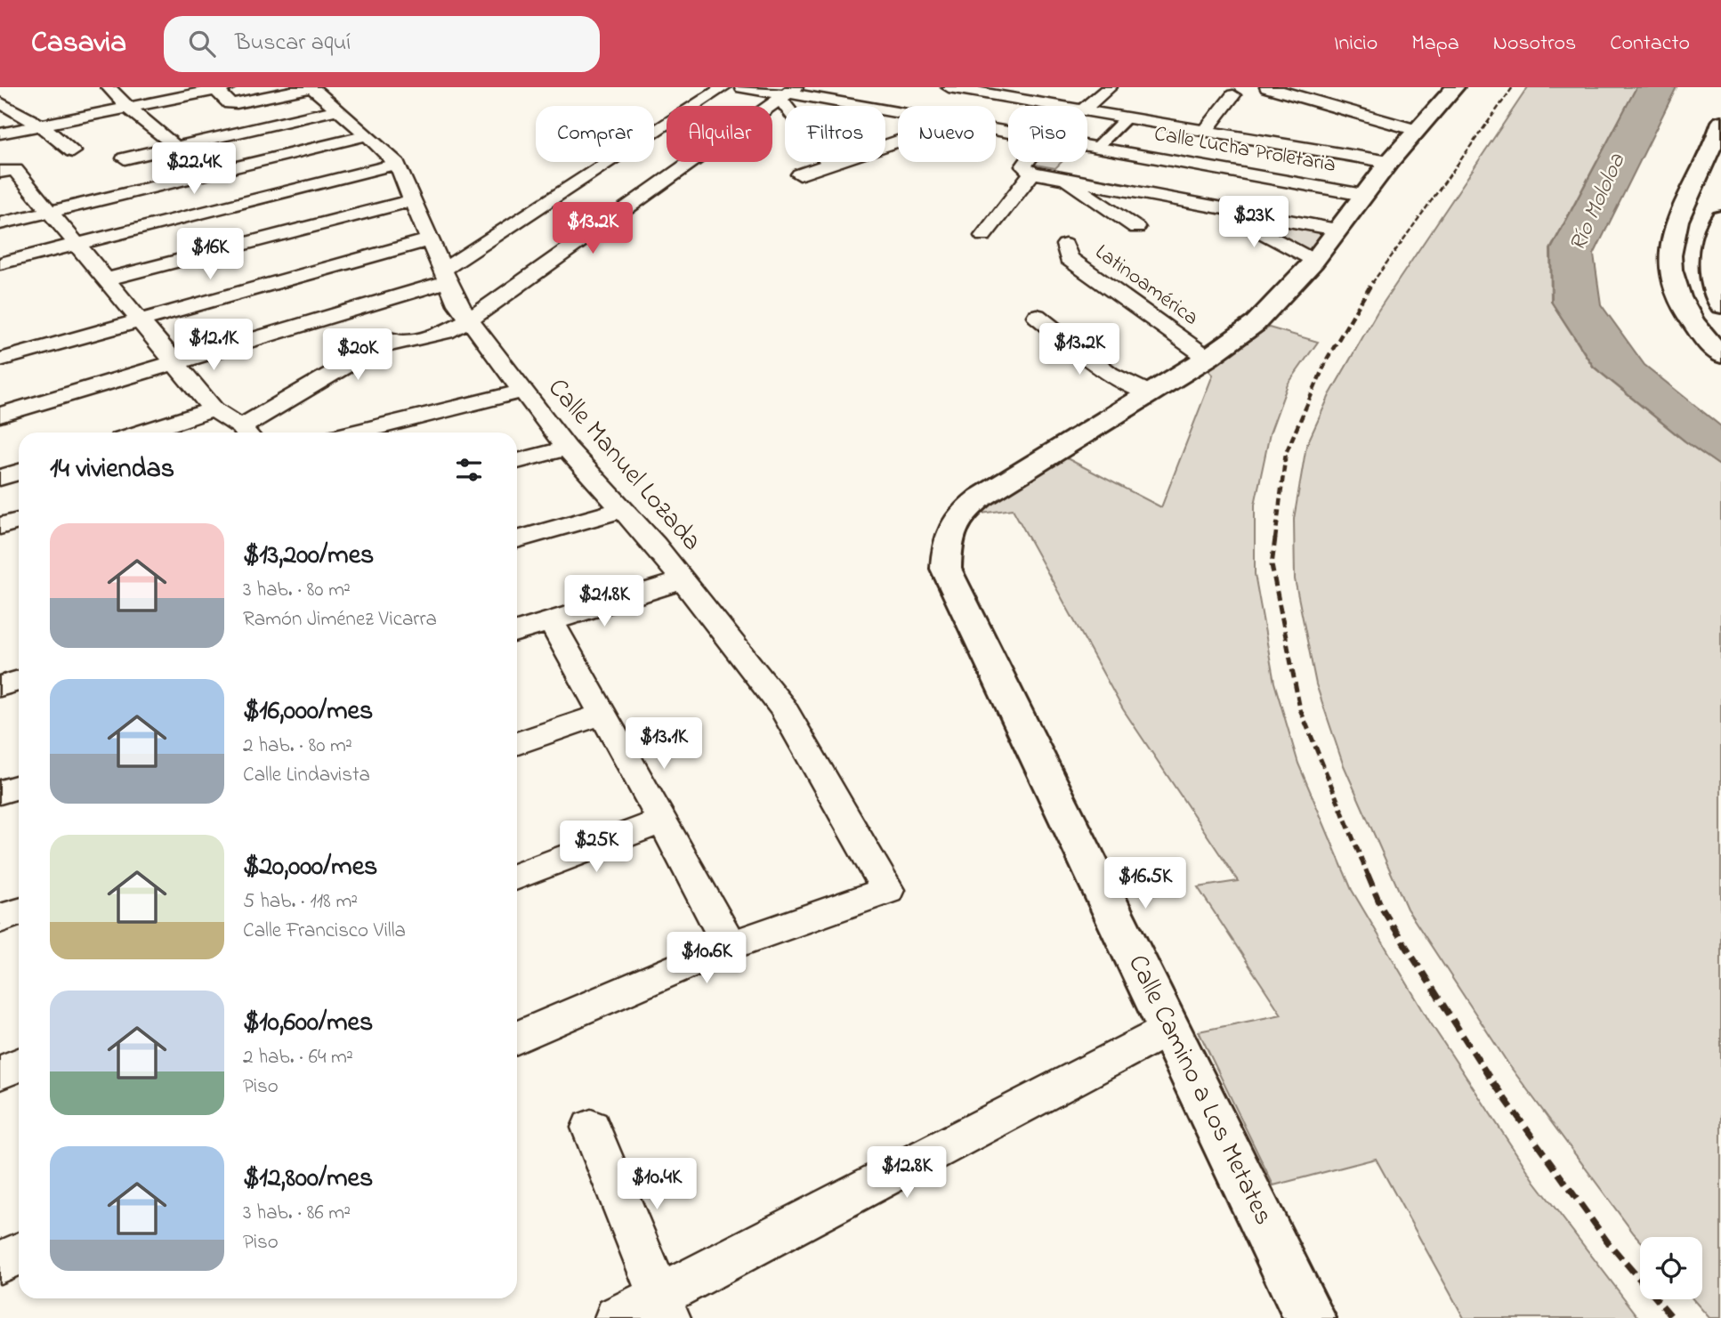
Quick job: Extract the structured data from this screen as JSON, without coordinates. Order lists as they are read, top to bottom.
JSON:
{
  "streets": {
    "street": [
      "Calle Lucha Proletaria",
      "Latinoamérica",
      "Calle Manuel Lozada",
      "Calle Camino a Los Metates"
    ]
  },
  "crossings": [
    ["Calle Lucha Proletaria", "Calle Camino a Los Metates"],
    ["Latinoamérica", "Calle Camino a Los Metates"]
  ],
  "water": ["Río Mololoa"],
  "page": {
    "header": "Casavia",
    "search": "Buscar aquí",
    "nav": [
      "Inicio",
      "Mapa",
      "Nosotros",
      "Contacto"
    ],
    "chip": [
      "Comprar",
      "Alquilar",
      "Filtros",
      "Nuevo",
      "Piso"
    ],
    "price": [
      "$22.4K",
      "$23K",
      "$13.2K",
      "$16K",
      "$12.1K",
      "$13.2K",
      "$20K",
      "$21.8K",
      "$13.1K",
      "$25K",
      "$16.5K",
      "$10.6K",
      "$12.8K",
      "$10.4K"
    ],
    "heading": "14 viviendas",
    "list": [
      {
        "name": "$13,200/mes",
        "note": "3 hab. · 80 m² · Ramón Jiménez Vicarra"
      },
      {
        "name": "$16,000/mes",
        "note": "2 hab. · 80 m² · Calle Lindavista"
      },
      {
        "name": "$20,000/mes",
        "note": "5 hab. · 118 m² · Calle Francisco Villa"
      },
      {
        "name": "$10,600/mes",
        "note": "2 hab. · 64 m² · Piso"
      },
      {
        "name": "$12,800/mes",
        "note": "3 hab. · 86 m² · Piso"
      }
    ]
  }
}
